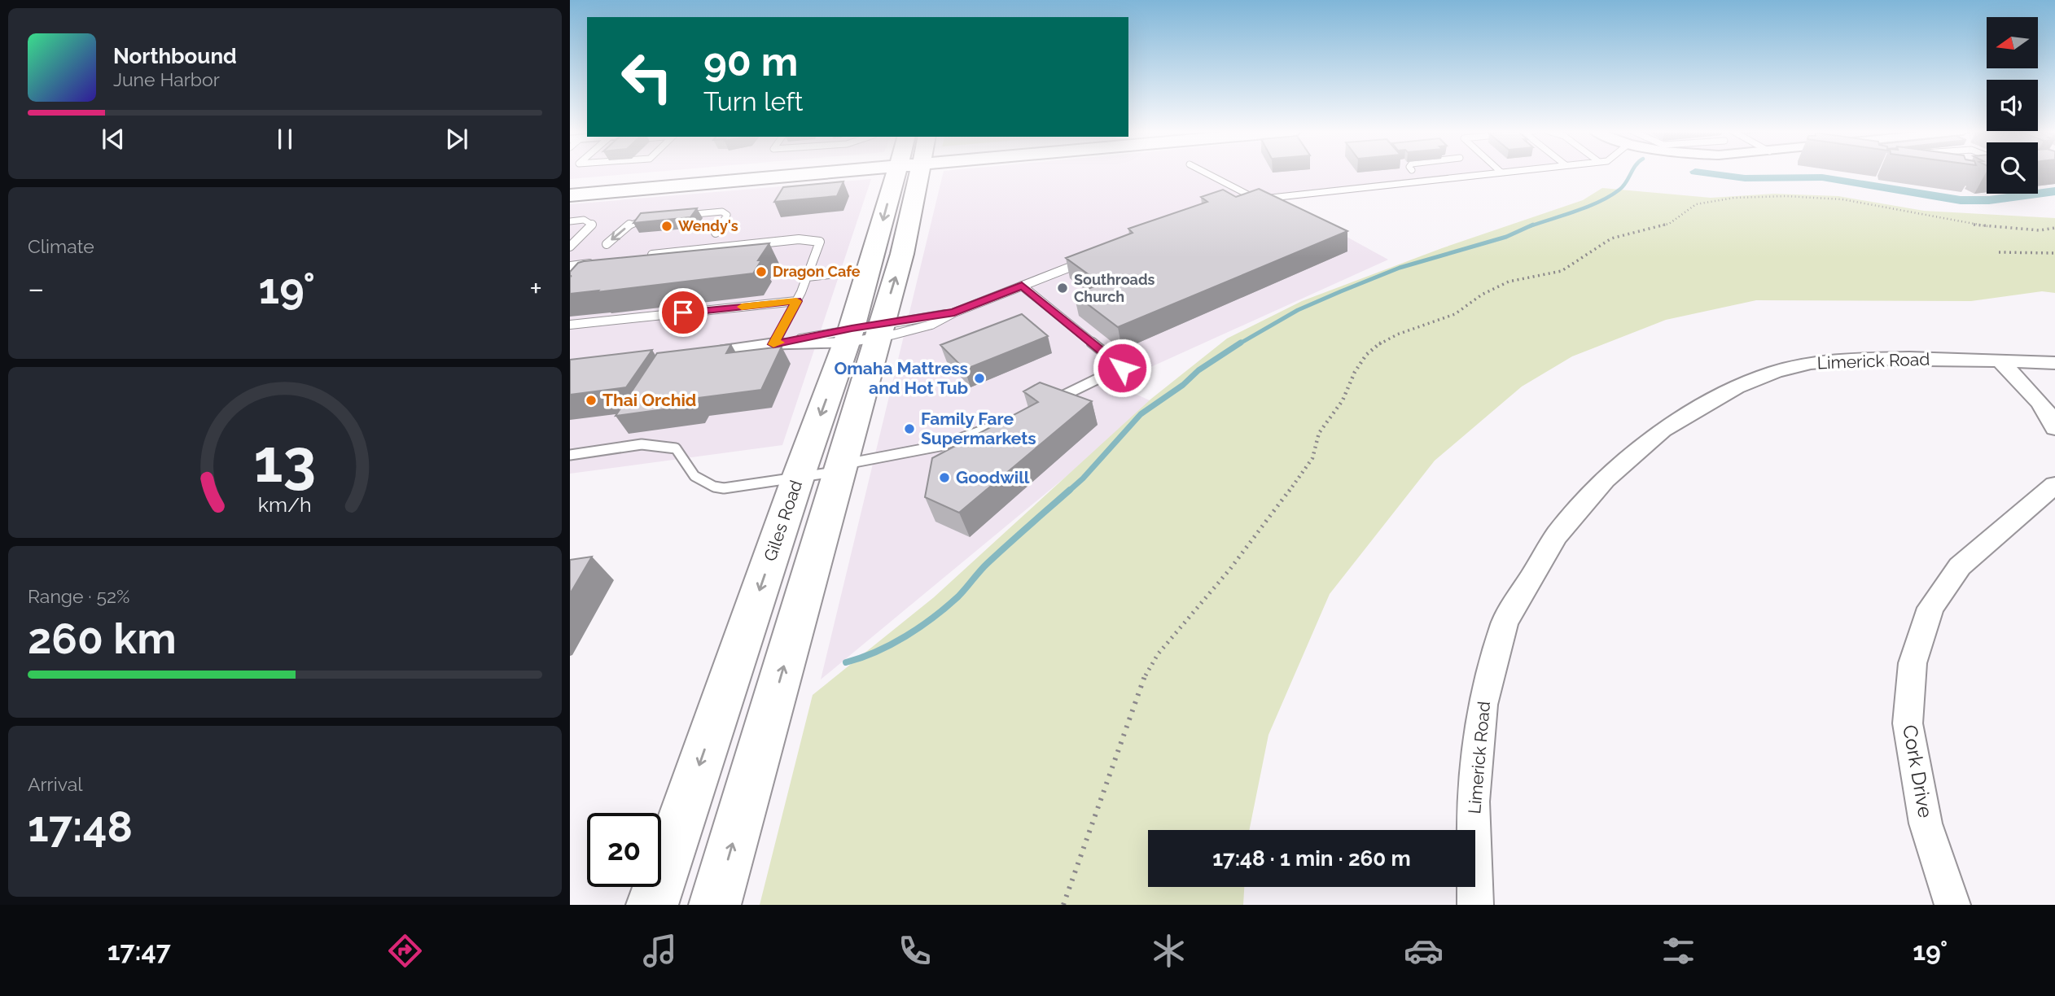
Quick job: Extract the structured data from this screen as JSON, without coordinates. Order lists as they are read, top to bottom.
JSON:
{
  "streets": {
    "main road": ["Giles Road"],
    "street": ["Limerick Road", "Cork Drive"]
  },
  "places": [
    "Wendy's",
    "Dragon Cafe",
    "Southroads Church",
    "Omaha Mattress and Hot Tub",
    "Thai Orchid",
    "Family Fare Supermarkets",
    "Goodwill"
  ],
  "north": "left",
  "page": {
    "turn": ["90 m", "Turn left"],
    "song": ["Northbound", "June Harbor"],
    "tile": [
      "Climate",
      ["Range · 52%", "260 km"],
      ["Arrival", "17:48"]
    ],
    "heat": ["−", "19°", "+"],
    "limit": "20",
    "trip": "17:48 · 1 min · 260 m",
    "tabs": ["17:47", "19°"],
    "gauge": ["13", "km/h"]
  }
}
